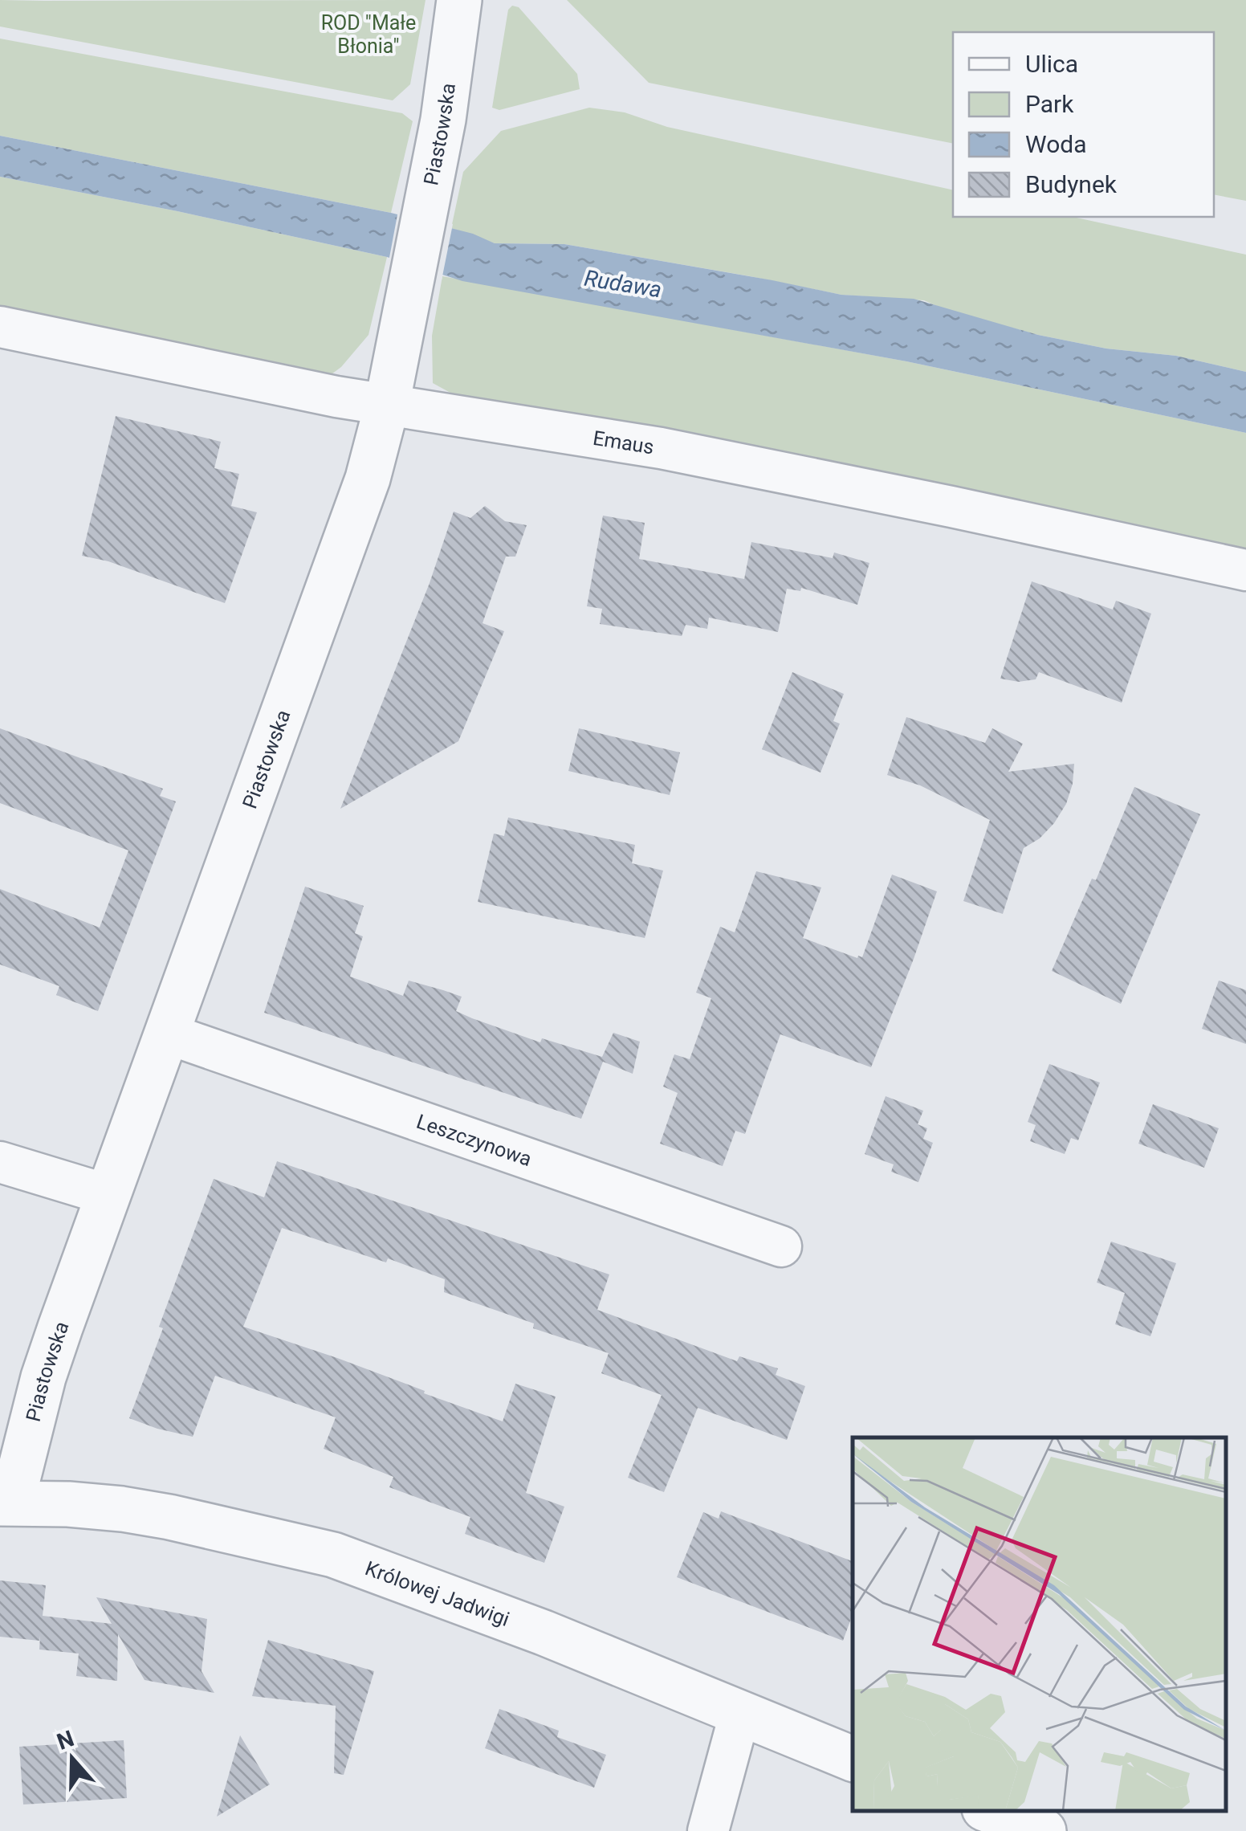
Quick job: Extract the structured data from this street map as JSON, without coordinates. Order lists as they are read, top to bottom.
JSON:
{
  "streets": {
    "street": [
      "Piastowska",
      "Emaus",
      "Leszczynowa",
      "Królowej Jadwigi"
    ]
  },
  "crossings": [
    ["Piastowska", "Emaus"],
    ["Piastowska", "Leszczynowa"],
    ["Piastowska", "Królowej Jadwigi"]
  ],
  "water": ["Rudawa"],
  "parks": ["ROD \"Małe Błonia\""],
  "legend": [
    "Ulica",
    "Park",
    "Woda",
    "Budynek"
  ],
  "north": "top"
}
